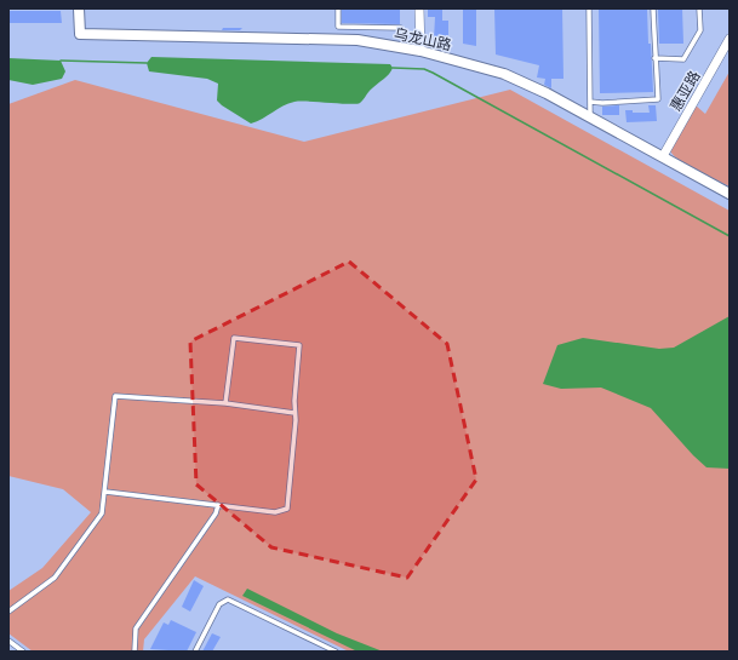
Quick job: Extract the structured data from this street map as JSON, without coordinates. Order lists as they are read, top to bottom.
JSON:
{
  "streets": {
    "street": ["乌龙山路", "惠亚路"]
  },
  "crossings": [
    ["乌龙山路", "惠亚路"]
  ]
}
